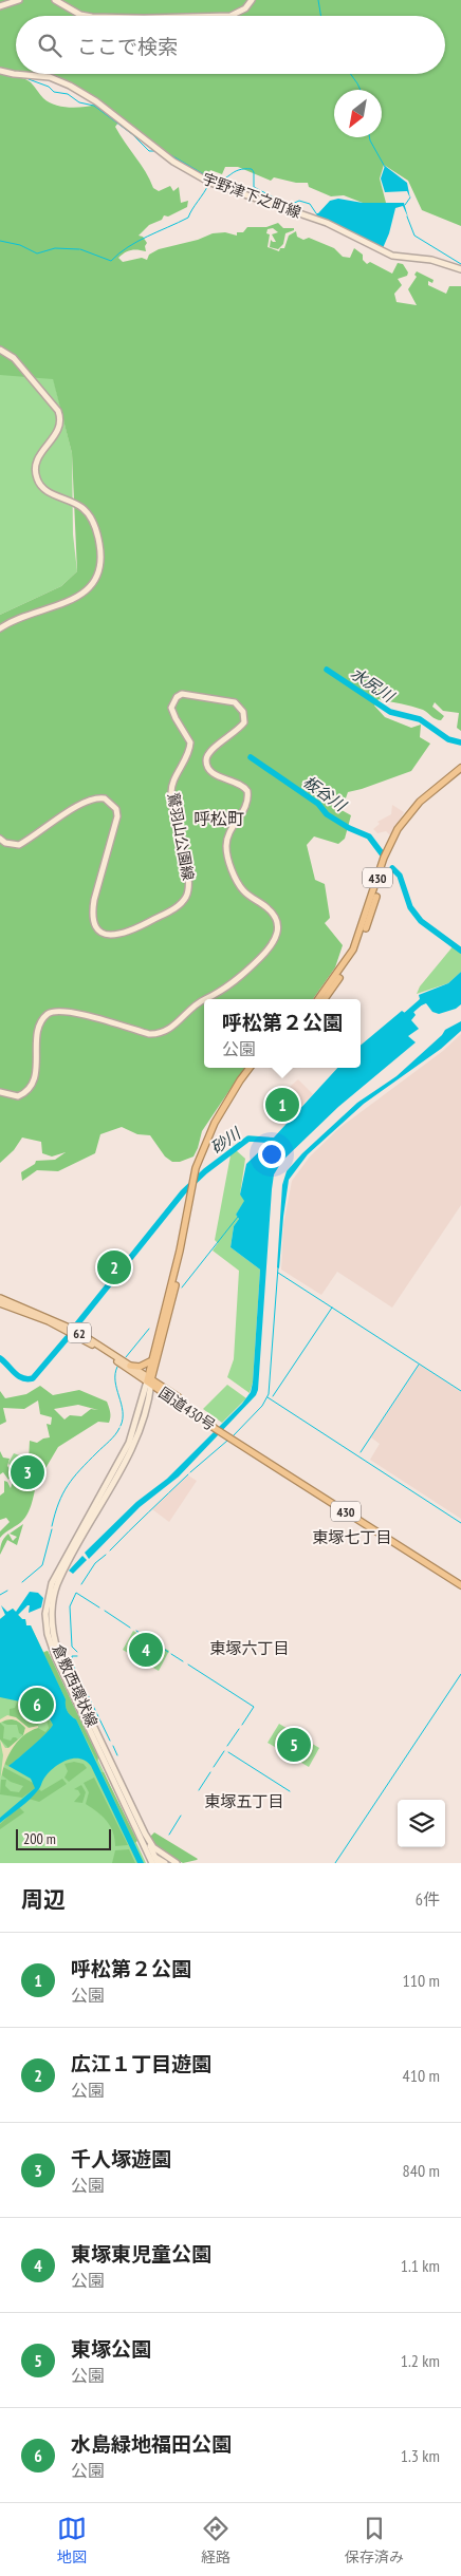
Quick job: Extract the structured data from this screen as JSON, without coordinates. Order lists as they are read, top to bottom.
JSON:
{
  "streets": {
    "highway": ["430", "国道430号"],
    "main road": [
      "宇野津下之町線",
      "鷲羽山公園線",
      "62",
      "倉敷西環状線"
    ]
  },
  "crossings": [
    ["62", "国道430号"],
    ["62", "倉敷西環状線"],
    ["国道430号", "倉敷西環状線"]
  ],
  "districts": [
    "呼松町",
    "東塚七丁目",
    "東塚六丁目",
    "東塚五丁目"
  ],
  "water": ["水尻川", "板谷川", "砂川"],
  "scale_bar": "200 m",
  "north": "bottom left",
  "page": {
    "search": "ここで検索",
    "popup": ["呼松第２公園", "公園"],
    "pins": [
      "1",
      "2",
      "3",
      "4",
      "6",
      "5"
    ],
    "scale": "200 m",
    "heading": ["周辺", "6件"],
    "list": [
      {
        "mark": "1",
        "name": "呼松第２公園",
        "note": "公園",
        "value": "110 m"
      },
      {
        "mark": "2",
        "name": "広江１丁目遊園",
        "note": "公園",
        "value": "410 m"
      },
      {
        "mark": "3",
        "name": "千人塚遊園",
        "note": "公園",
        "value": "840 m"
      },
      {
        "mark": "4",
        "name": "東塚東児童公園",
        "note": "公園",
        "value": "1.1 km"
      },
      {
        "mark": "5",
        "name": "東塚公園",
        "note": "公園",
        "value": "1.2 km"
      },
      {
        "mark": "6",
        "name": "水島緑地福田公園",
        "note": "公園",
        "value": "1.3 km"
      }
    ],
    "nav": ["地図", "経路", "保存済み"]
  }
}
